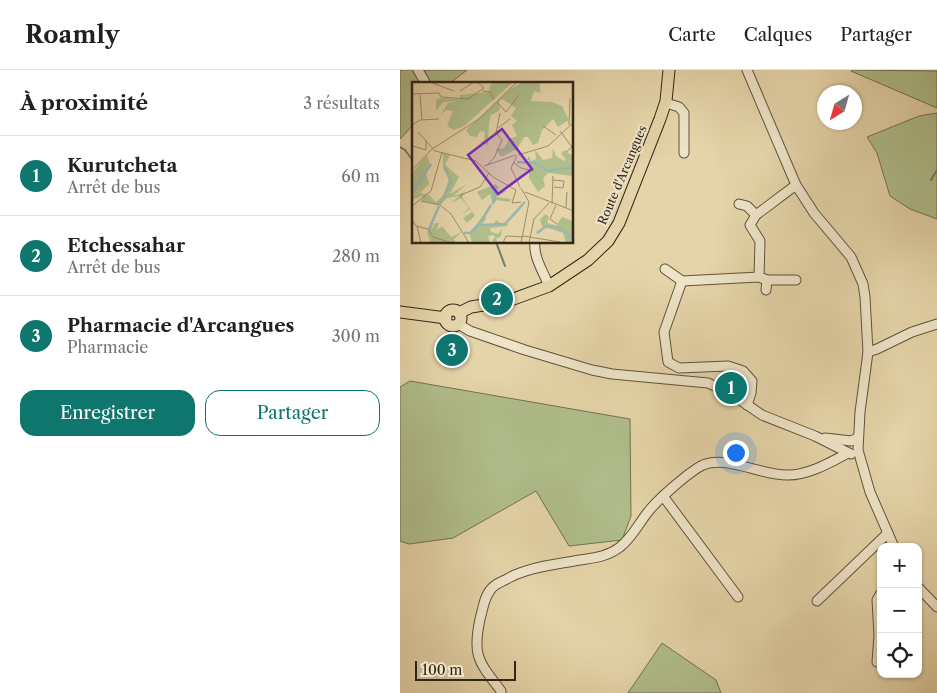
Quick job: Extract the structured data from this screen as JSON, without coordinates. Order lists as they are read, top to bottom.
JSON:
{
  "streets": {
    "main road": ["Route d'Arcangues"]
  },
  "scale_bar": "100 m",
  "north": "bottom left",
  "page": {
    "header": "Roamly",
    "nav": ["Carte", "Calques", "Partager"],
    "heading": ["À proximité", "3 résultats"],
    "list": [
      {
        "mark": "1",
        "name": "Kurutcheta",
        "note": "Arrêt de bus",
        "value": "60 m"
      },
      {
        "mark": "2",
        "name": "Etchessahar",
        "note": "Arrêt de bus",
        "value": "280 m"
      },
      {
        "mark": "3",
        "name": "Pharmacie d'Arcangues",
        "note": "Pharmacie",
        "value": "300 m"
      }
    ],
    "pins": ["2", "3", "1"],
    "buttons": ["Enregistrer", "Partager"],
    "map_buttons": ["+", "−"],
    "scale": "100 m"
  }
}
